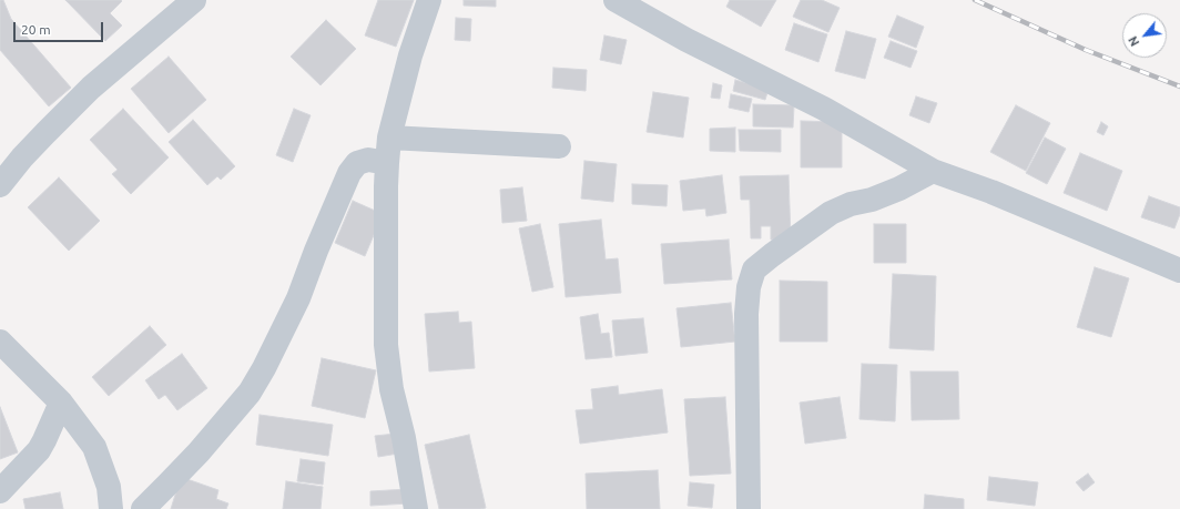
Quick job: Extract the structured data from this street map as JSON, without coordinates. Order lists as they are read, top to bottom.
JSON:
{
  "scale_bar": "20 m",
  "north": "bottom left"
}
